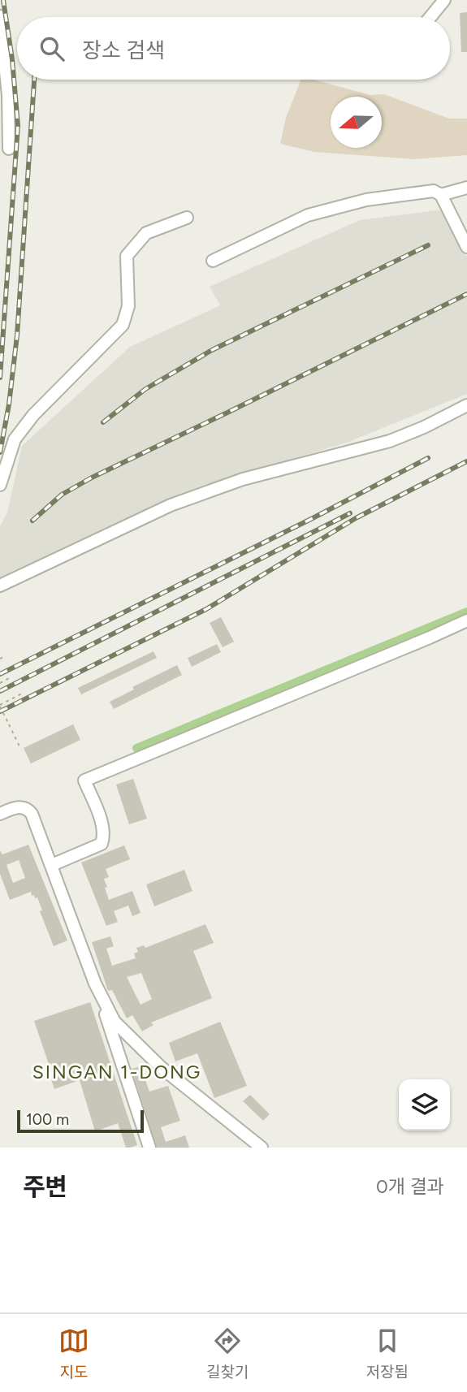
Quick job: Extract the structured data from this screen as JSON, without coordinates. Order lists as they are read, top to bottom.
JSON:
{
  "districts": ["SINGAN 1-DONG"],
  "scale_bar": "100 m",
  "north": "left",
  "page": {
    "search": "장소 검색",
    "scale": "100 m",
    "heading": ["주변", "0개 결과"],
    "nav": ["지도", "길찾기", "저장됨"]
  }
}
